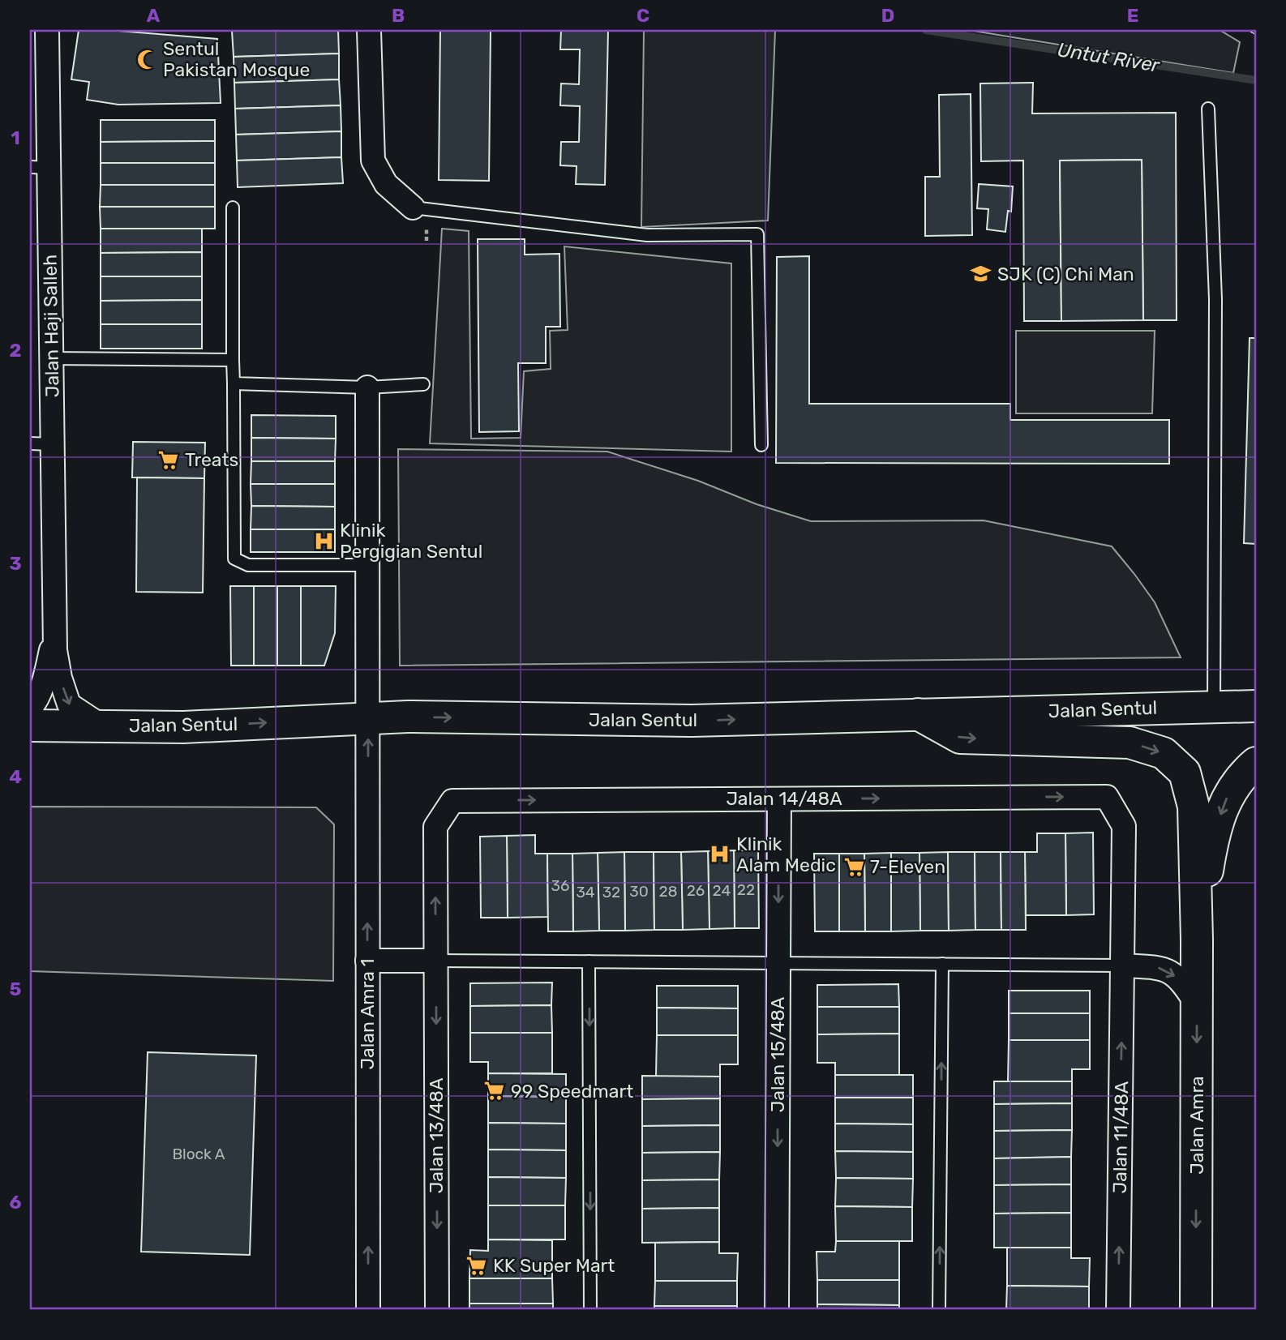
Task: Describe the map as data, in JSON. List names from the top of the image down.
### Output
{
  "streets": {
    "main road": ["Jalan Sentul", "Jalan Amra"],
    "street": [
      "Jalan Haji Salleh",
      "Jalan 14/48A",
      "Jalan Amra 1",
      "Jalan 15/48A",
      "Jalan 13/48A",
      "Jalan 11/48A"
    ]
  },
  "crossings": [
    ["Jalan Haji Salleh", "Jalan Sentul"],
    ["Jalan Sentul", "Jalan Amra 1"],
    ["Jalan 14/48A", "Jalan 15/48A"],
    ["Jalan 14/48A", "Jalan 13/48A"],
    ["Jalan 14/48A", "Jalan 11/48A"]
  ],
  "one_way": [
    "Jalan Sentul",
    "Jalan Amra 1",
    "Jalan 15/48A",
    "Jalan Amra",
    "Jalan 13/48A",
    "Jalan 11/48A"
  ],
  "water": ["Untut River"],
  "places": {
    "mosque": ["Sentul Pakistan Mosque"],
    "school or university": ["SJK (C) Chi Man"],
    "supermarket": [
      "Treats",
      "7-Eleven",
      "99 Speedmart",
      "KK Super Mart"
    ],
    "hospital": ["Klinik Pergigian Sentul", "Klinik Alam Medic"]
  },
  "house_numbers": [
    "36",
    "22",
    "26",
    "24",
    "30",
    "28",
    "34",
    "32",
    "Block A"
  ],
  "grid": {
    "columns": [
      "A",
      "B",
      "C",
      "D",
      "E"
    ],
    "rows": [
      "1",
      "2",
      "3",
      "4",
      "5",
      "6"
    ]
  }
}
